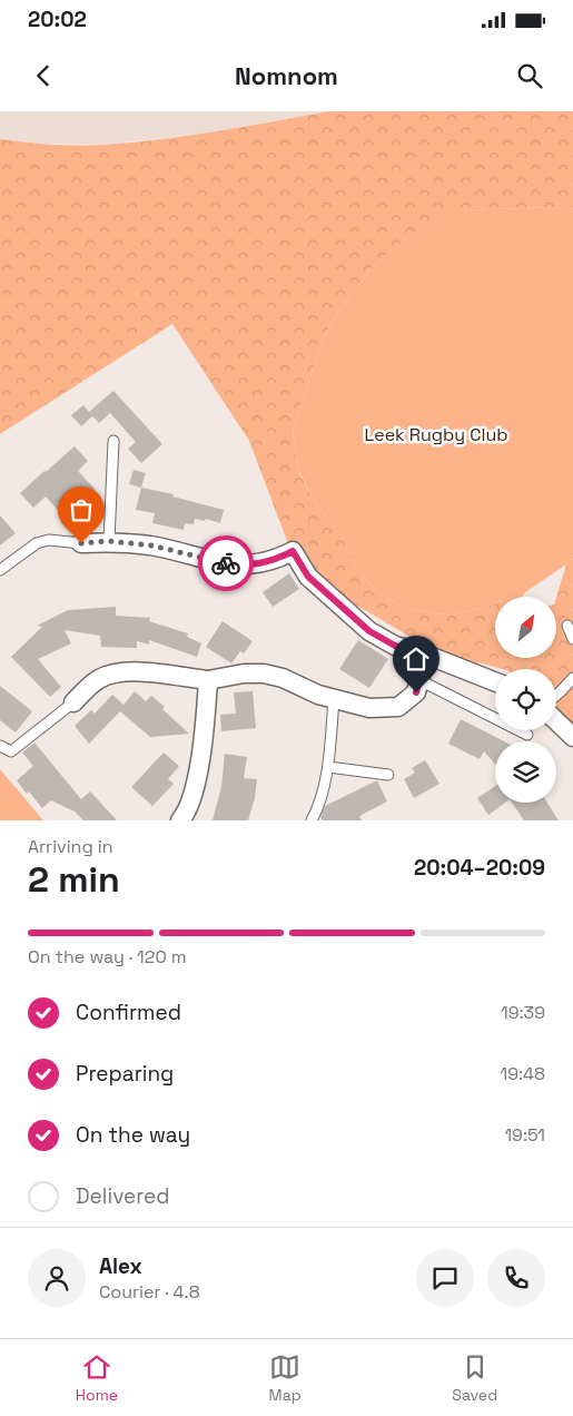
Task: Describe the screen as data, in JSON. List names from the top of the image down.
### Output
{
  "parks": ["Leek Rugby Club"],
  "north": "top right",
  "page": {
    "status": "20:02",
    "header": "Nomnom",
    "heading": ["2 min", "Arriving in", "20:04–20:09"],
    "panel": ["Alex", "Courier · 4.8"],
    "bar": "On the way · 120 m",
    "list": [
      ["Confirmed", "19:39"],
      ["Preparing", "19:48"],
      ["On the way", "19:51"],
      "Delivered"
    ],
    "tabs": ["Home", "Map", "Saved"]
  }
}
